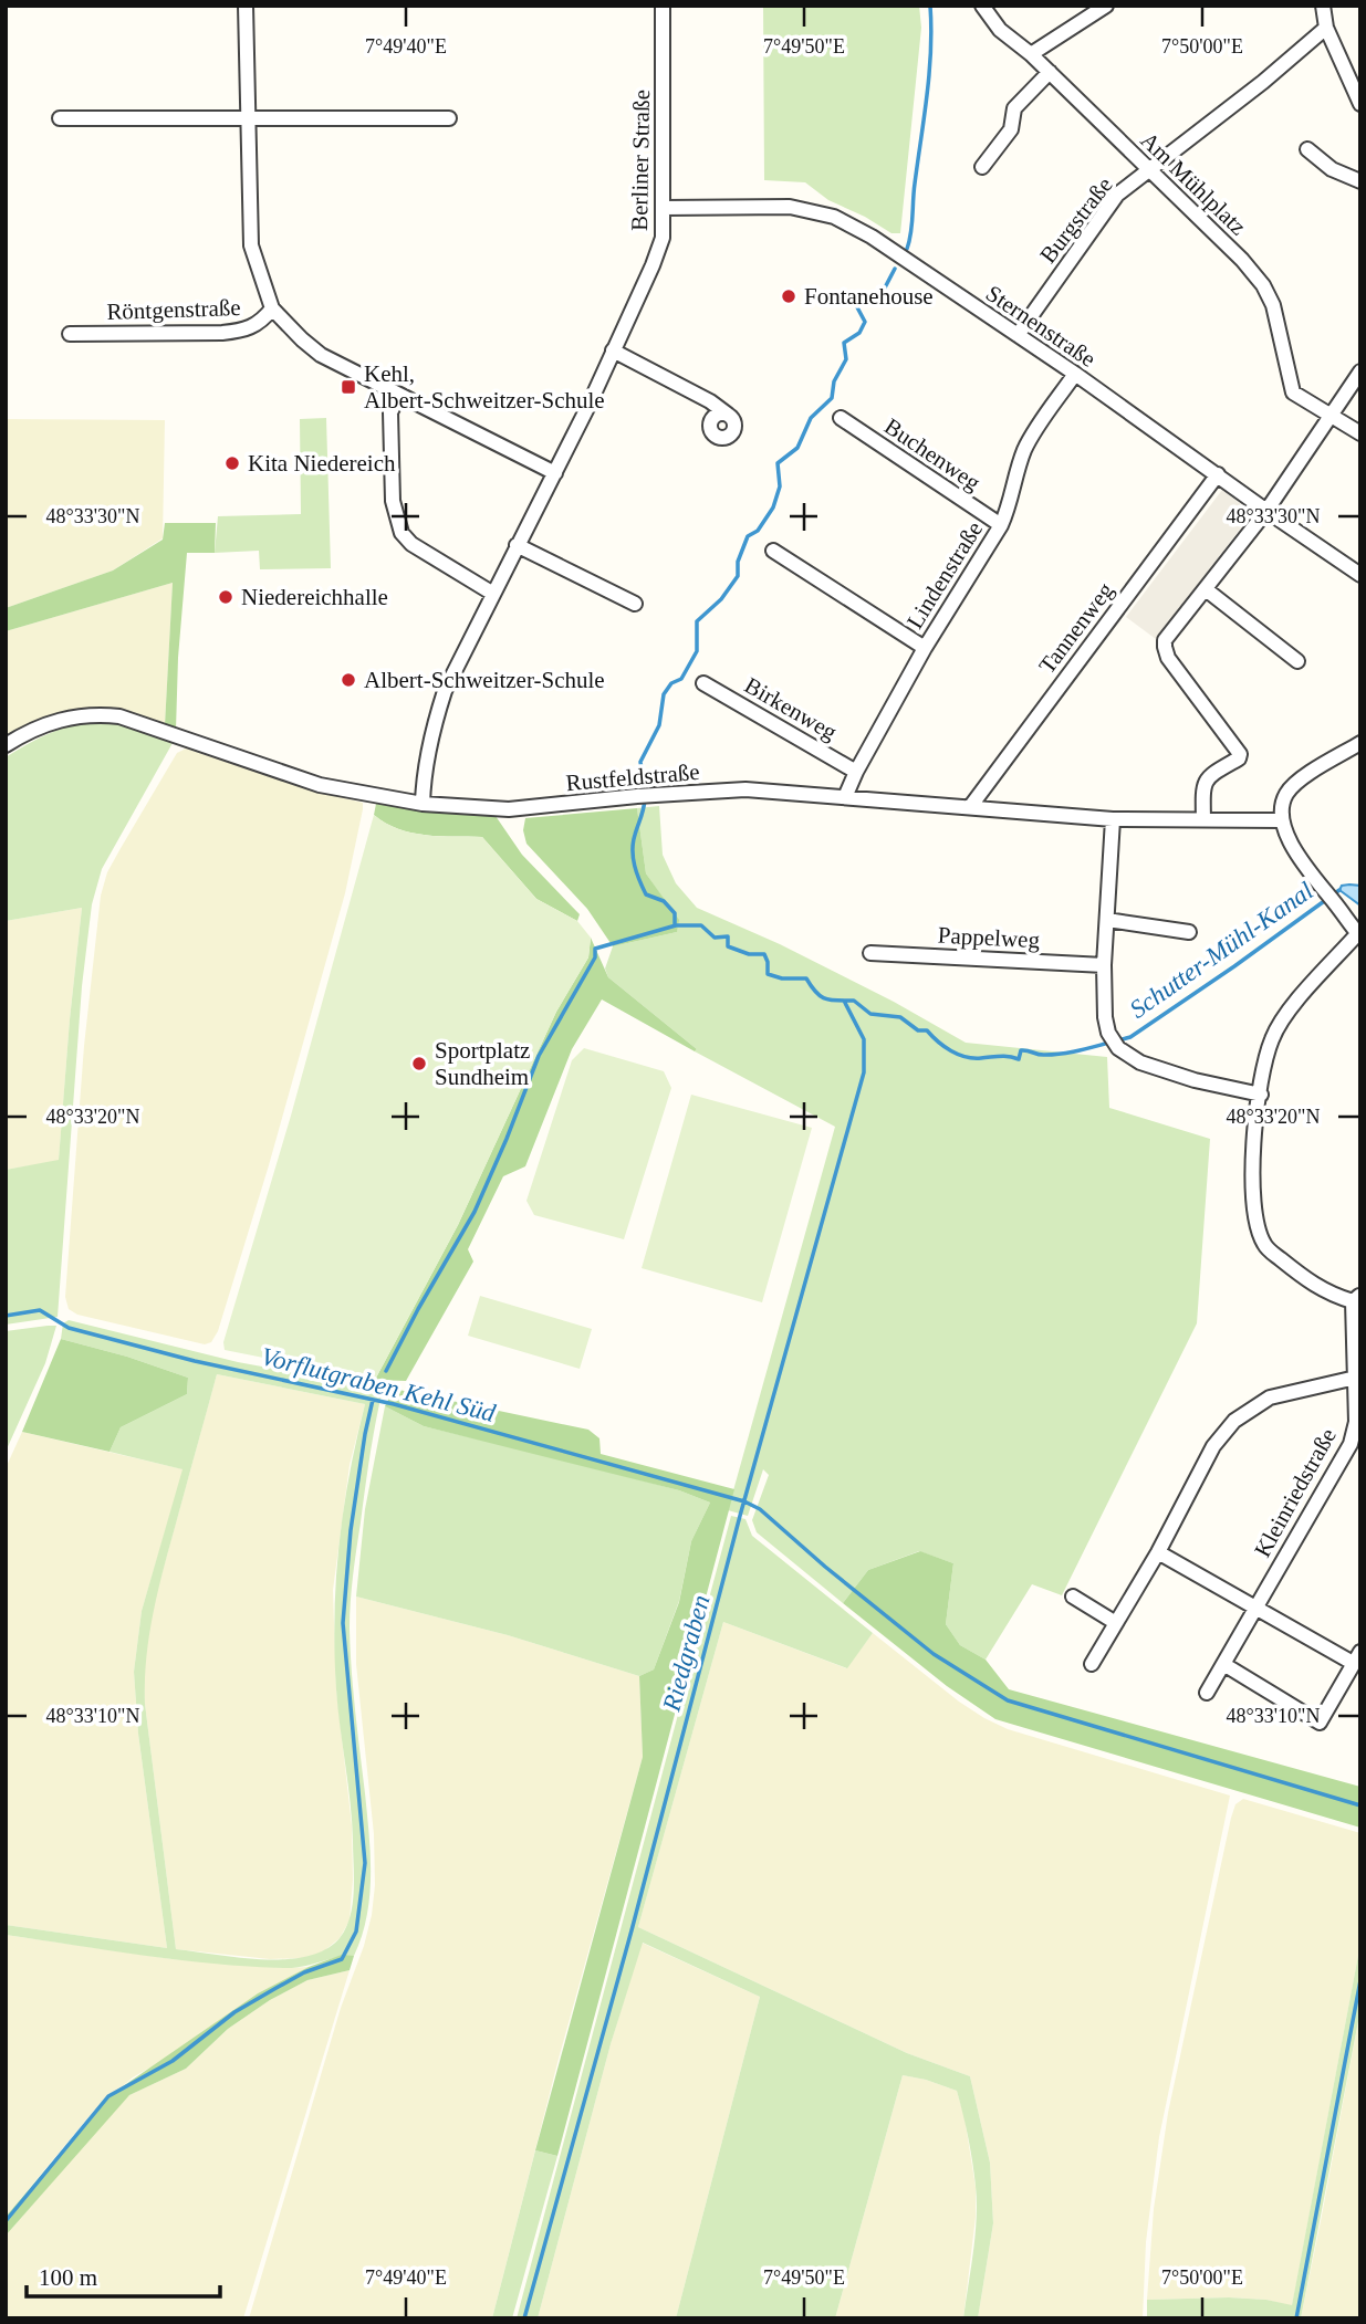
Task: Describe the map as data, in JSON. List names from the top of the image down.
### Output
{
  "streets": {
    "street": [
      "Berliner Straße",
      "Am Mühlplatz",
      "Burgstraße",
      "Röntgenstraße",
      "Sternenstraße",
      "Buchenweg",
      "Lindenstraße",
      "Tannenweg",
      "Birkenweg",
      "Rustfeldstraße",
      "Pappelweg",
      "Kleinriedstraße"
    ]
  },
  "crossings": [
    ["Berliner Straße", "Röntgenstraße"],
    ["Berliner Straße", "Sternenstraße"],
    ["Berliner Straße", "Rustfeldstraße"],
    ["Am Mühlplatz", "Burgstraße"],
    ["Burgstraße", "Sternenstraße"],
    ["Sternenstraße", "Lindenstraße"],
    ["Sternenstraße", "Tannenweg"],
    ["Buchenweg", "Lindenstraße"],
    ["Lindenstraße", "Birkenweg"],
    ["Lindenstraße", "Rustfeldstraße"],
    ["Tannenweg", "Rustfeldstraße"]
  ],
  "water": ["Schutter-Mühl-Kanal", "Vorflutgraben Kehl Süd", "Riedgraben"],
  "places": {
    "other": [
      "Fontanehouse",
      "Kita Niedereich",
      "Niedereichhalle",
      "Albert-Schweitzer-Schule",
      "Sportplatz Sundheim"
    ],
    "transit": ["Kehl, Albert-Schweitzer-Schule"]
  },
  "scale_bar": "100 m",
  "coordinates": [
    "7°49'40\"E",
    "7°49'50\"E",
    "7°50'00\"E",
    "48°33'30\"N",
    "48°33'20\"N",
    "48°33'10\"N"
  ]
}
